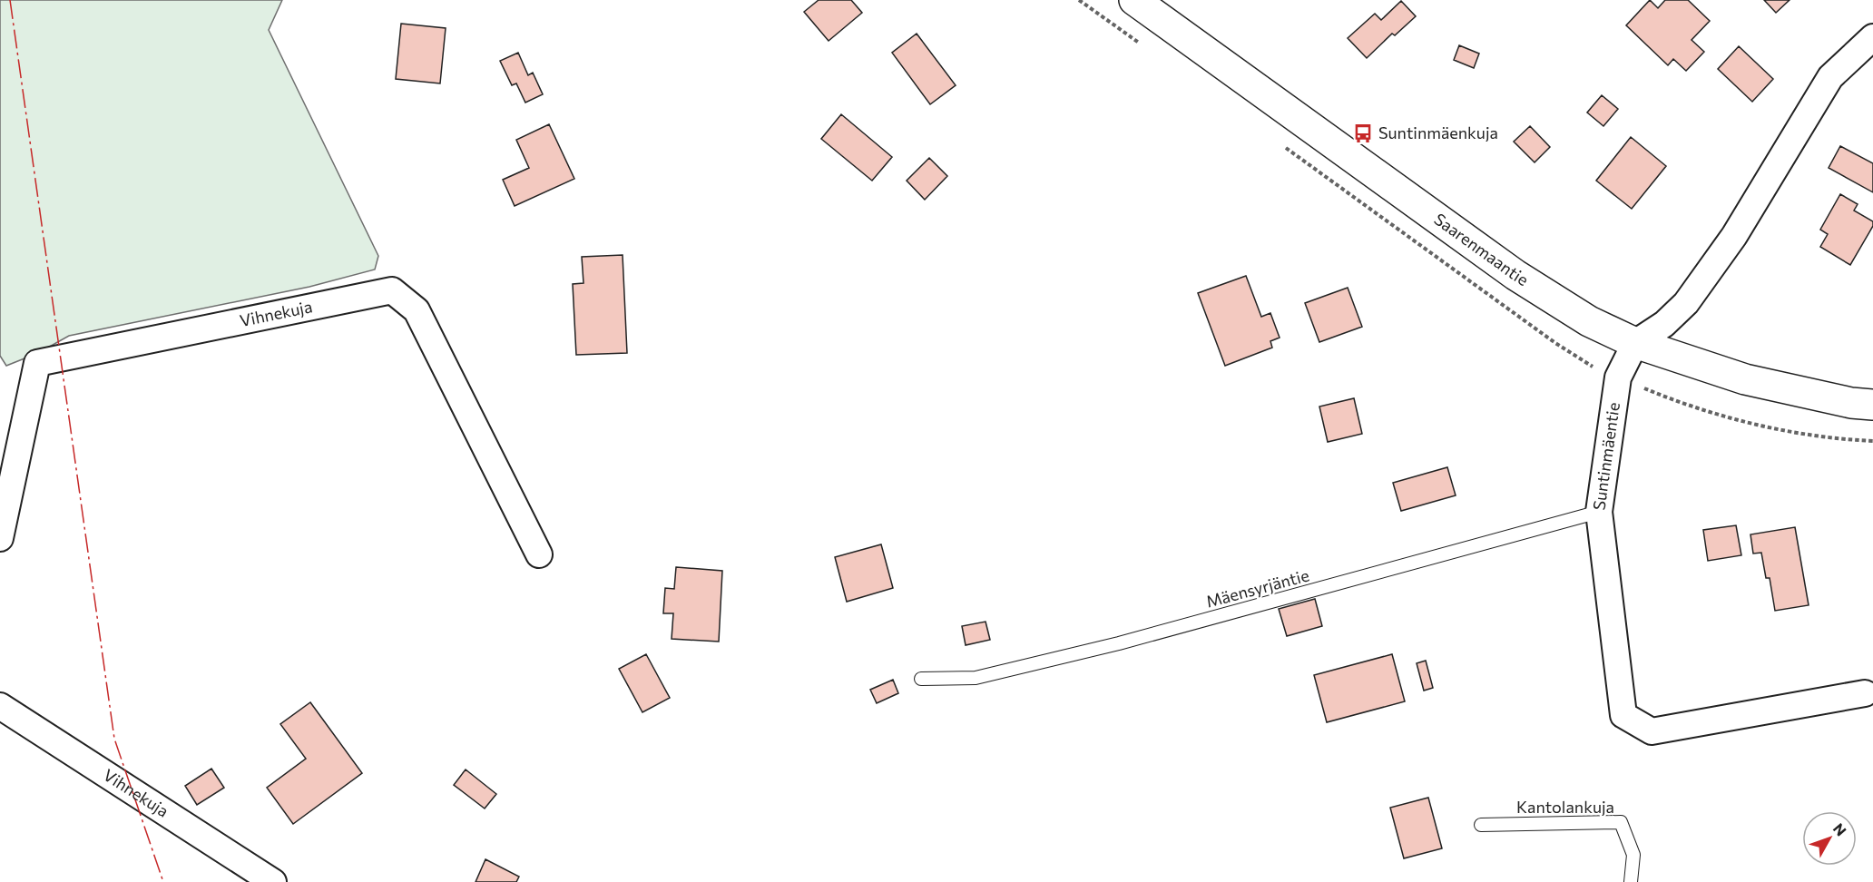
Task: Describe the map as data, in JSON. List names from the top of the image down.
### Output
{
  "streets": {
    "street": ["Saarenmaantie", "Vihnekuja", "Suntinmäentie"],
    "lane": ["Mäensyrjäntie", "Kantolankuja"]
  },
  "crossings": [
    ["Saarenmaantie", "Suntinmäentie"],
    ["Suntinmäentie", "Mäensyrjäntie"]
  ],
  "places": {
    "bus stop": ["Suntinmäenkuja"]
  },
  "north": "top right"
}
